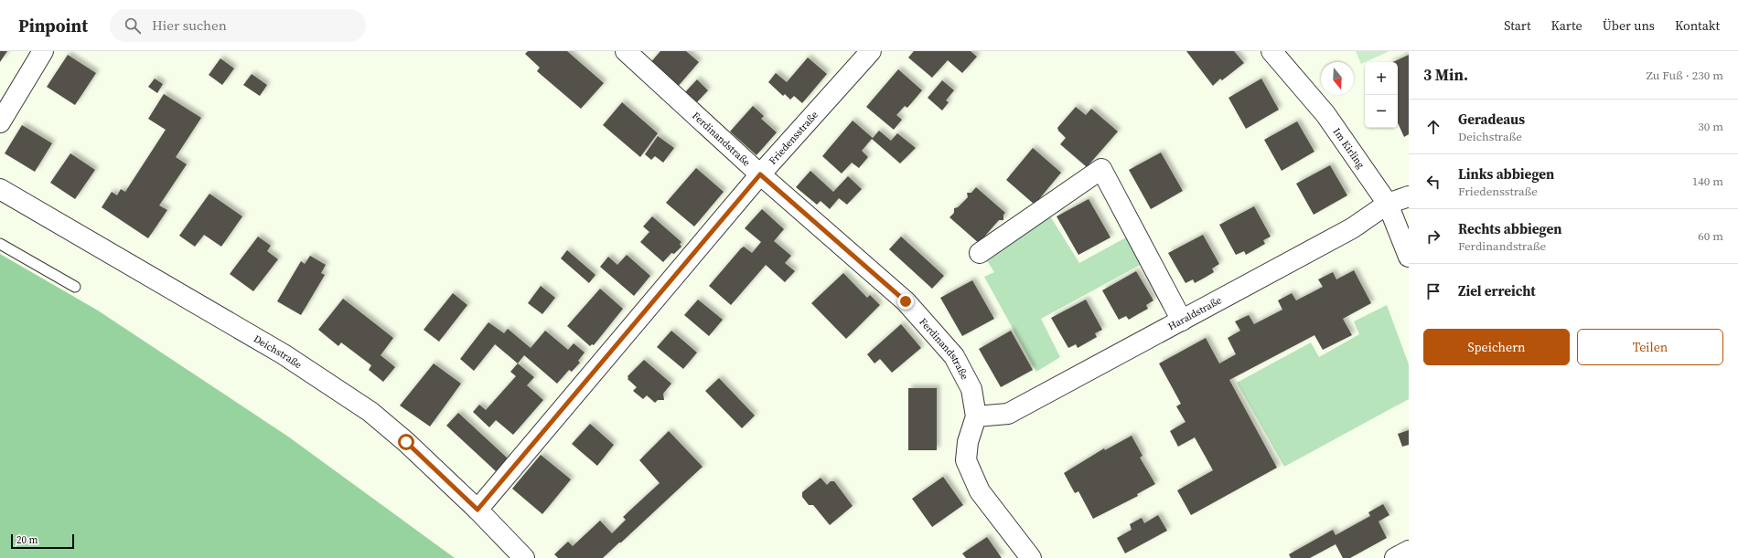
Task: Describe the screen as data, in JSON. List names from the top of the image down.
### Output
{
  "streets": {
    "street": [
      "Friedensstraße",
      "Ferdinandstraße",
      "Im Kirling",
      "Haraldstraße",
      "Deichstraße"
    ]
  },
  "crossings": [
    ["Friedensstraße", "Ferdinandstraße"],
    ["Friedensstraße", "Deichstraße"],
    ["Ferdinandstraße", "Haraldstraße"],
    ["Im Kirling", "Haraldstraße"]
  ],
  "scale_bar": "20 m",
  "north": "bottom",
  "page": {
    "header": "Pinpoint",
    "search": "Hier suchen",
    "nav": [
      "Start",
      "Karte",
      "Über uns",
      "Kontakt"
    ],
    "heading": ["3 Min.", "Zu Fuß · 230 m"],
    "map_buttons": ["+", "−"],
    "list": [
      ["Geradeaus", "Deichstraße", "30 m"],
      ["Links abbiegen", "Friedensstraße", "140 m"],
      ["Rechts abbiegen", "Ferdinandstraße", "60 m"],
      "Ziel erreicht"
    ],
    "buttons": ["Speichern", "Teilen"],
    "scale": "20 m"
  }
}
